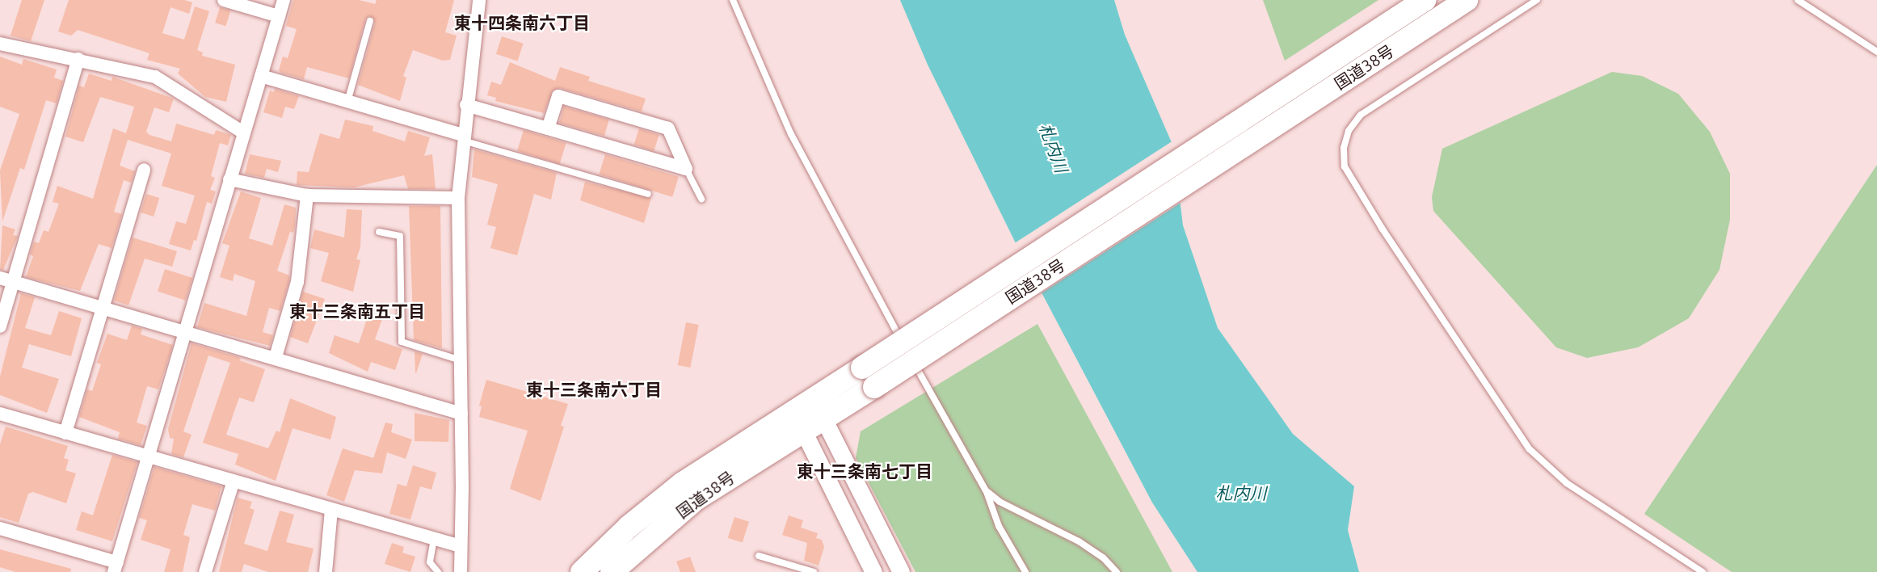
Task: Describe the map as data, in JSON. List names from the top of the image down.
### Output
{
  "streets": {
    "highway": ["国道38号"]
  },
  "districts": [
    "東十四条南六丁目",
    "東十三条南五丁目",
    "東十三条南六丁目",
    "東十三条南七丁目"
  ],
  "water": ["札内川"]
}
